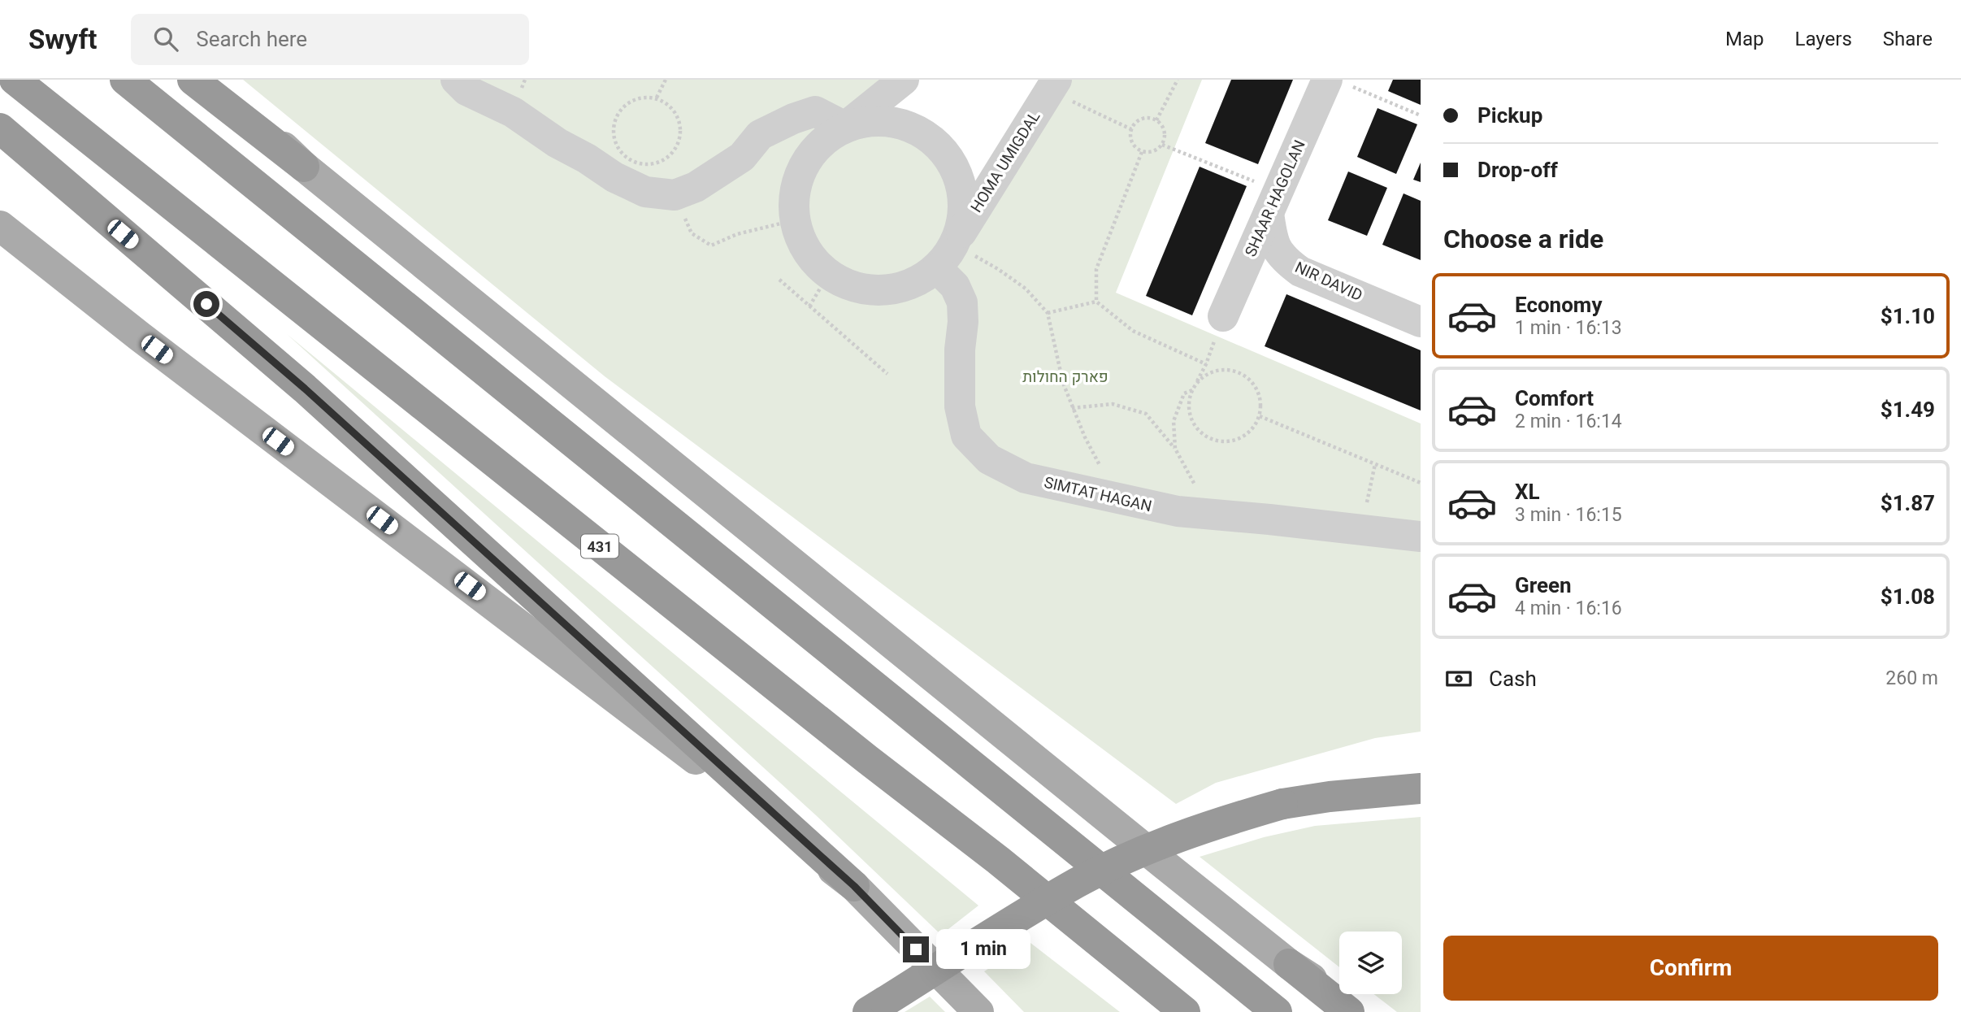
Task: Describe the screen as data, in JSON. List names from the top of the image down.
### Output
{
  "streets": {
    "highway": ["431"],
    "street": [
      "HOMA UMIGDAL",
      "SHAAR HAGOLAN",
      "NIR DAVID",
      "SIMTAT HAGAN"
    ]
  },
  "crossings": [
    ["HOMA UMIGDAL", "SIMTAT HAGAN"],
    ["SHAAR HAGOLAN", "NIR DAVID"]
  ],
  "parks": ["פארק החולות"],
  "page": {
    "header": "Swyft",
    "search": "Search here",
    "nav": ["Map", "Layers", "Share"],
    "banner": ["Pickup", "Drop-off"],
    "heading": "Choose a ride",
    "list": [
      {
        "name": "Economy",
        "note": "1 min · 16:13",
        "value": "$1.10"
      },
      {
        "name": "Comfort",
        "note": "2 min · 16:14",
        "value": "$1.49"
      },
      {
        "name": "XL",
        "note": "3 min · 16:15",
        "value": "$1.87"
      },
      {
        "name": "Green",
        "note": "4 min · 16:16",
        "value": "$1.08"
      }
    ],
    "pay": ["Cash", "260 m"],
    "buttons": "Confirm",
    "bubble": "1 min"
  }
}
